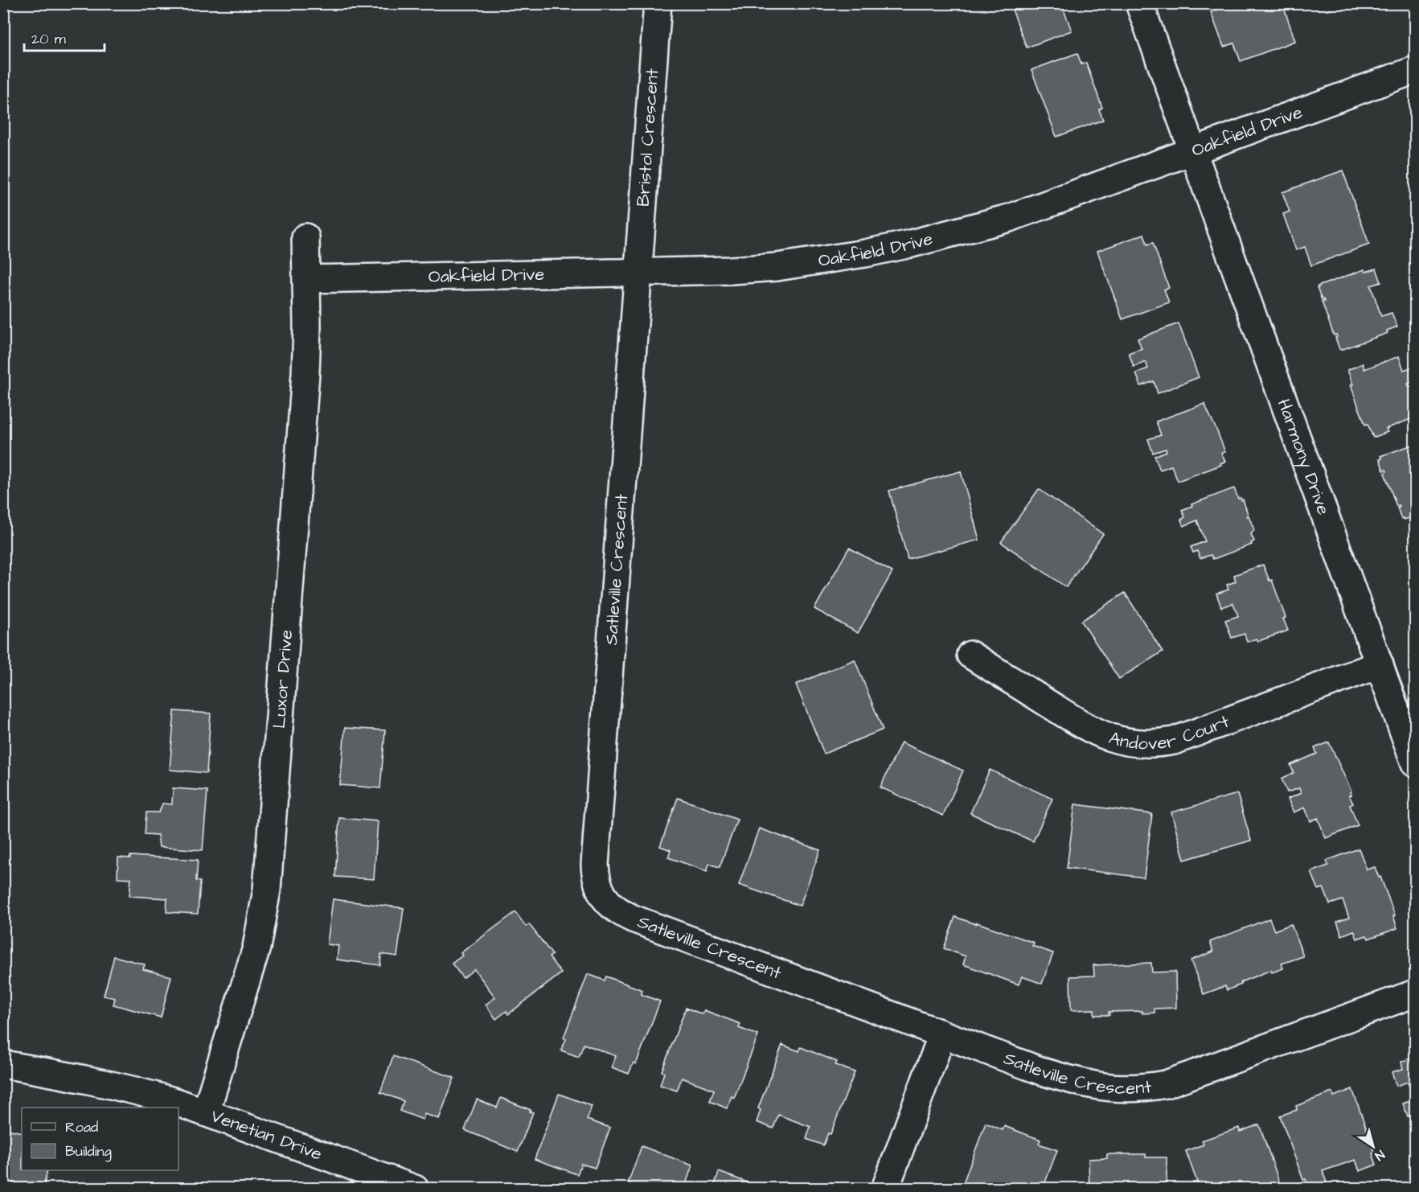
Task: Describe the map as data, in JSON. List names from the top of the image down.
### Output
{
  "streets": {
    "street": [
      "Oakfield Drive",
      "Bristol Crescent",
      "Harmony Drive",
      "Satleville Crescent",
      "Luxor Drive",
      "Andover Court",
      "Venetian Drive"
    ]
  },
  "crossings": [
    ["Oakfield Drive", "Bristol Crescent"],
    ["Oakfield Drive", "Harmony Drive"],
    ["Oakfield Drive", "Satleville Crescent"],
    ["Oakfield Drive", "Luxor Drive"],
    ["Bristol Crescent", "Satleville Crescent"],
    ["Harmony Drive", "Andover Court"],
    ["Luxor Drive", "Venetian Drive"]
  ],
  "legend": ["Road", "Building"],
  "scale_bar": "20 m",
  "north": "bottom right"
}
